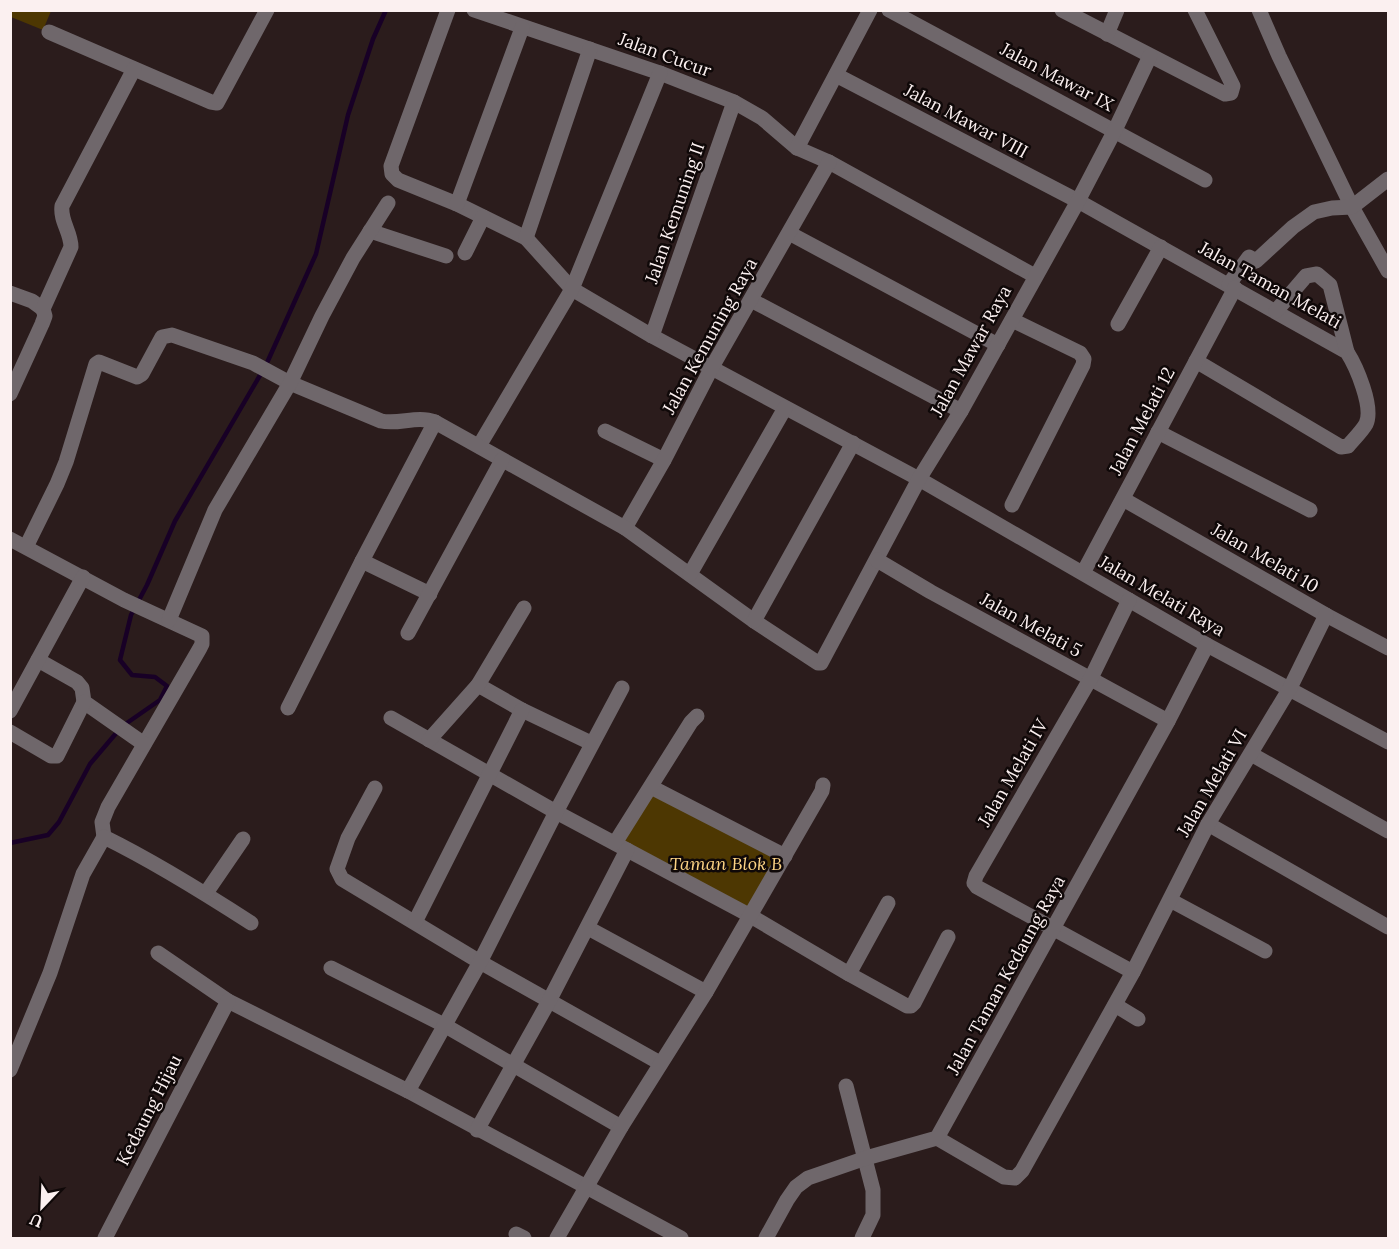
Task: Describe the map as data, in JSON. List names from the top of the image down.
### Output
{
  "streets": {
    "street": [
      "Jalan Cucur",
      "Jalan Mawar IX",
      "Jalan Mawar VIII",
      "Jalan Kemuning II",
      "Jalan Taman Melati",
      "Jalan Kemuning Raya",
      "Jalan Mawar Raya",
      "Jalan Melati 12",
      "Jalan Melati 10",
      "Jalan Melati Raya",
      "Jalan Melati 5",
      "Jalan Melati IV",
      "Jalan Melati VI",
      "Jalan Taman Kedaung Raya",
      "Kedaung Hijau"
    ]
  },
  "crossings": [
    ["Jalan Cucur", "Jalan Kemuning II"],
    ["Jalan Cucur", "Jalan Kemuning Raya"],
    ["Jalan Cucur", "Jalan Mawar Raya"],
    ["Jalan Mawar IX", "Jalan Mawar Raya"],
    ["Jalan Mawar VIII", "Jalan Taman Melati"],
    ["Jalan Mawar VIII", "Jalan Mawar Raya"],
    ["Jalan Kemuning II", "Jalan Melati Raya"],
    ["Jalan Taman Melati", "Jalan Mawar Raya"],
    ["Jalan Taman Melati", "Jalan Melati 12"],
    ["Jalan Kemuning Raya", "Jalan Melati Raya"],
    ["Jalan Mawar Raya", "Jalan Melati Raya"],
    ["Jalan Mawar Raya", "Jalan Melati 5"],
    ["Jalan Melati 12", "Jalan Melati 10"],
    ["Jalan Melati 12", "Jalan Melati Raya"],
    ["Jalan Melati 10", "Jalan Melati VI"],
    ["Jalan Melati Raya", "Jalan Melati IV"],
    ["Jalan Melati Raya", "Jalan Melati VI"],
    ["Jalan Melati Raya", "Jalan Taman Kedaung Raya"],
    ["Jalan Melati 5", "Jalan Melati IV"],
    ["Jalan Melati 5", "Jalan Taman Kedaung Raya"],
    ["Jalan Melati IV", "Jalan Taman Kedaung Raya"],
    ["Jalan Melati VI", "Jalan Taman Kedaung Raya"]
  ],
  "parks": ["Taman Blok B"],
  "north": "bottom left"
}
